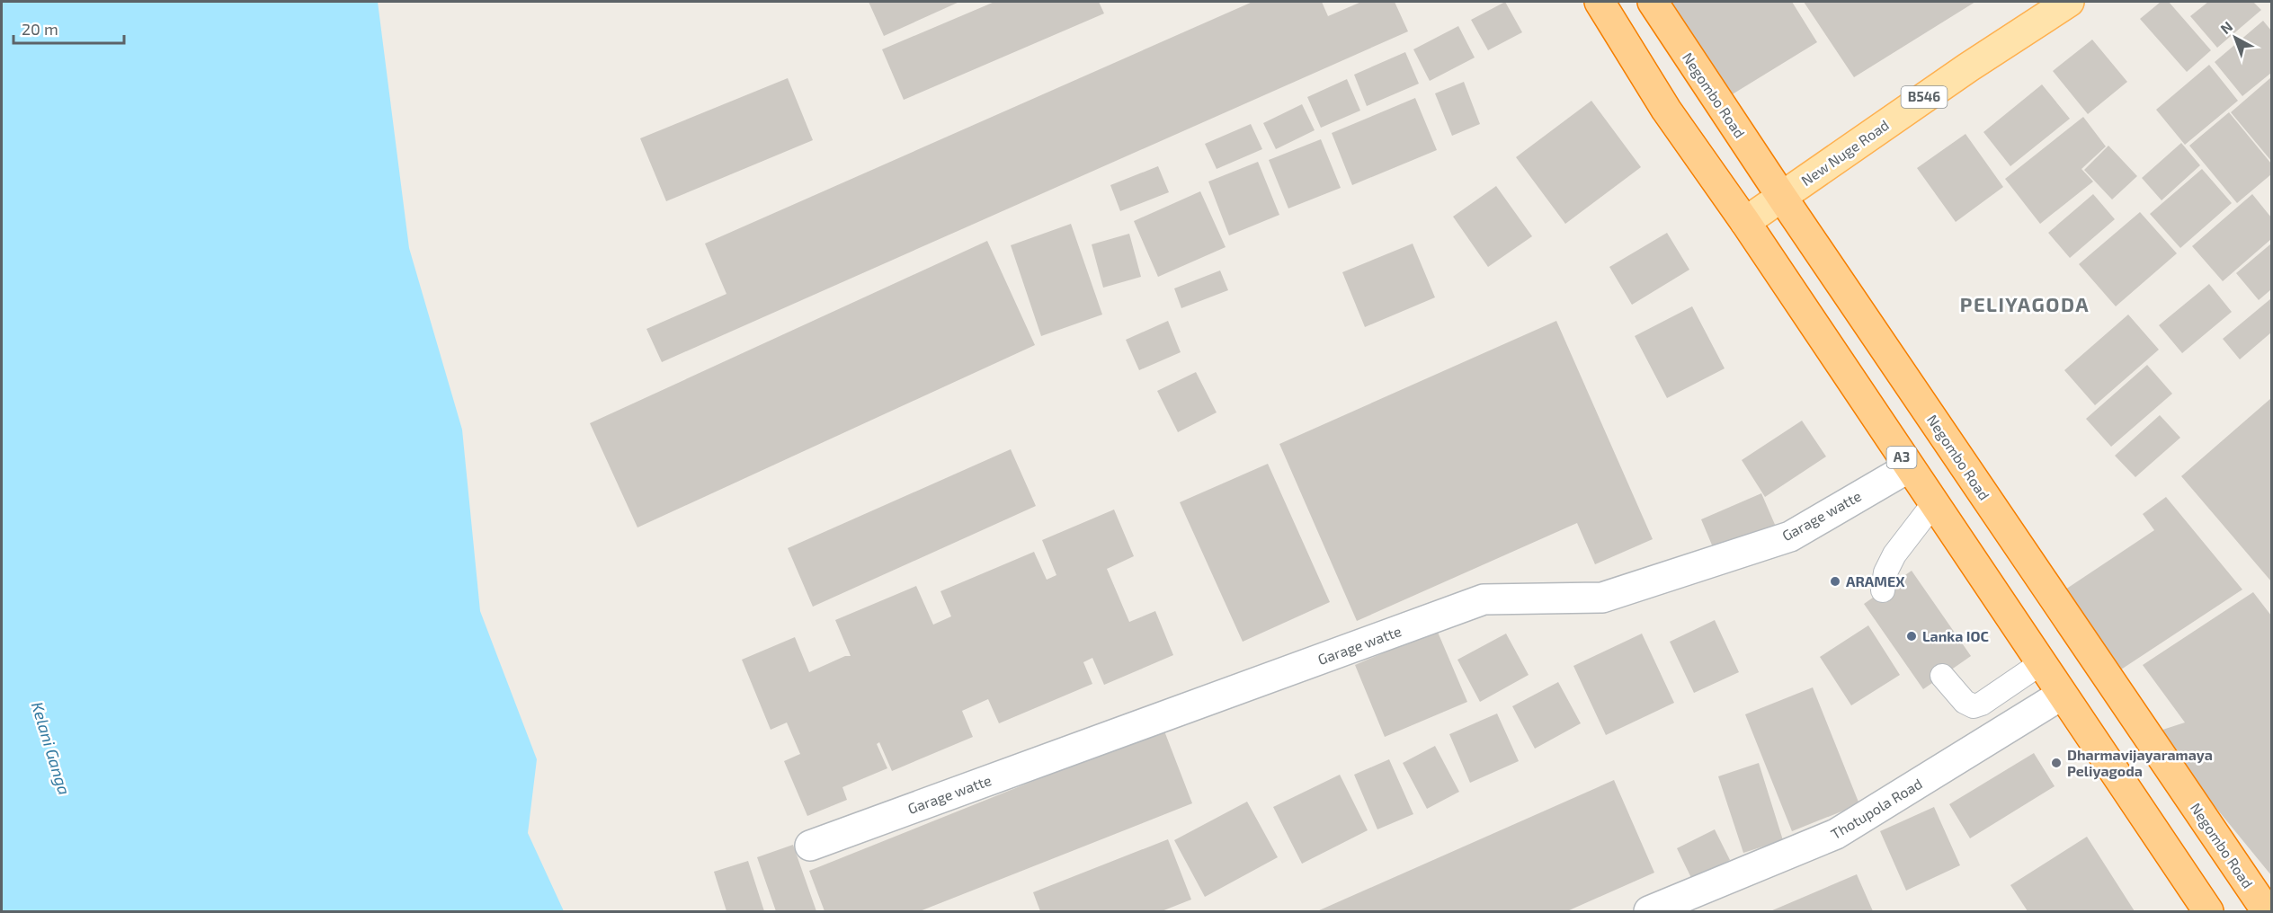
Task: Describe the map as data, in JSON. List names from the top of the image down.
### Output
{
  "streets": {
    "highway": ["Negombo Road", "A3"],
    "main road": ["B546", "New Nuge Road"],
    "street": ["Garage watte", "Thotupola Road"]
  },
  "crossings": [
    ["Negombo Road", "New Nuge Road"],
    ["New Nuge Road", "A3"],
    ["A3", "Garage watte"],
    ["A3", "Thotupola Road"]
  ],
  "districts": ["PELIYAGODA"],
  "water": ["Kelani Ganga"],
  "places": ["ARAMEX", "Lanka IOC", "Dharmavijayaramaya Peliyagoda"],
  "scale_bar": "20 m",
  "north": "top left"
}
